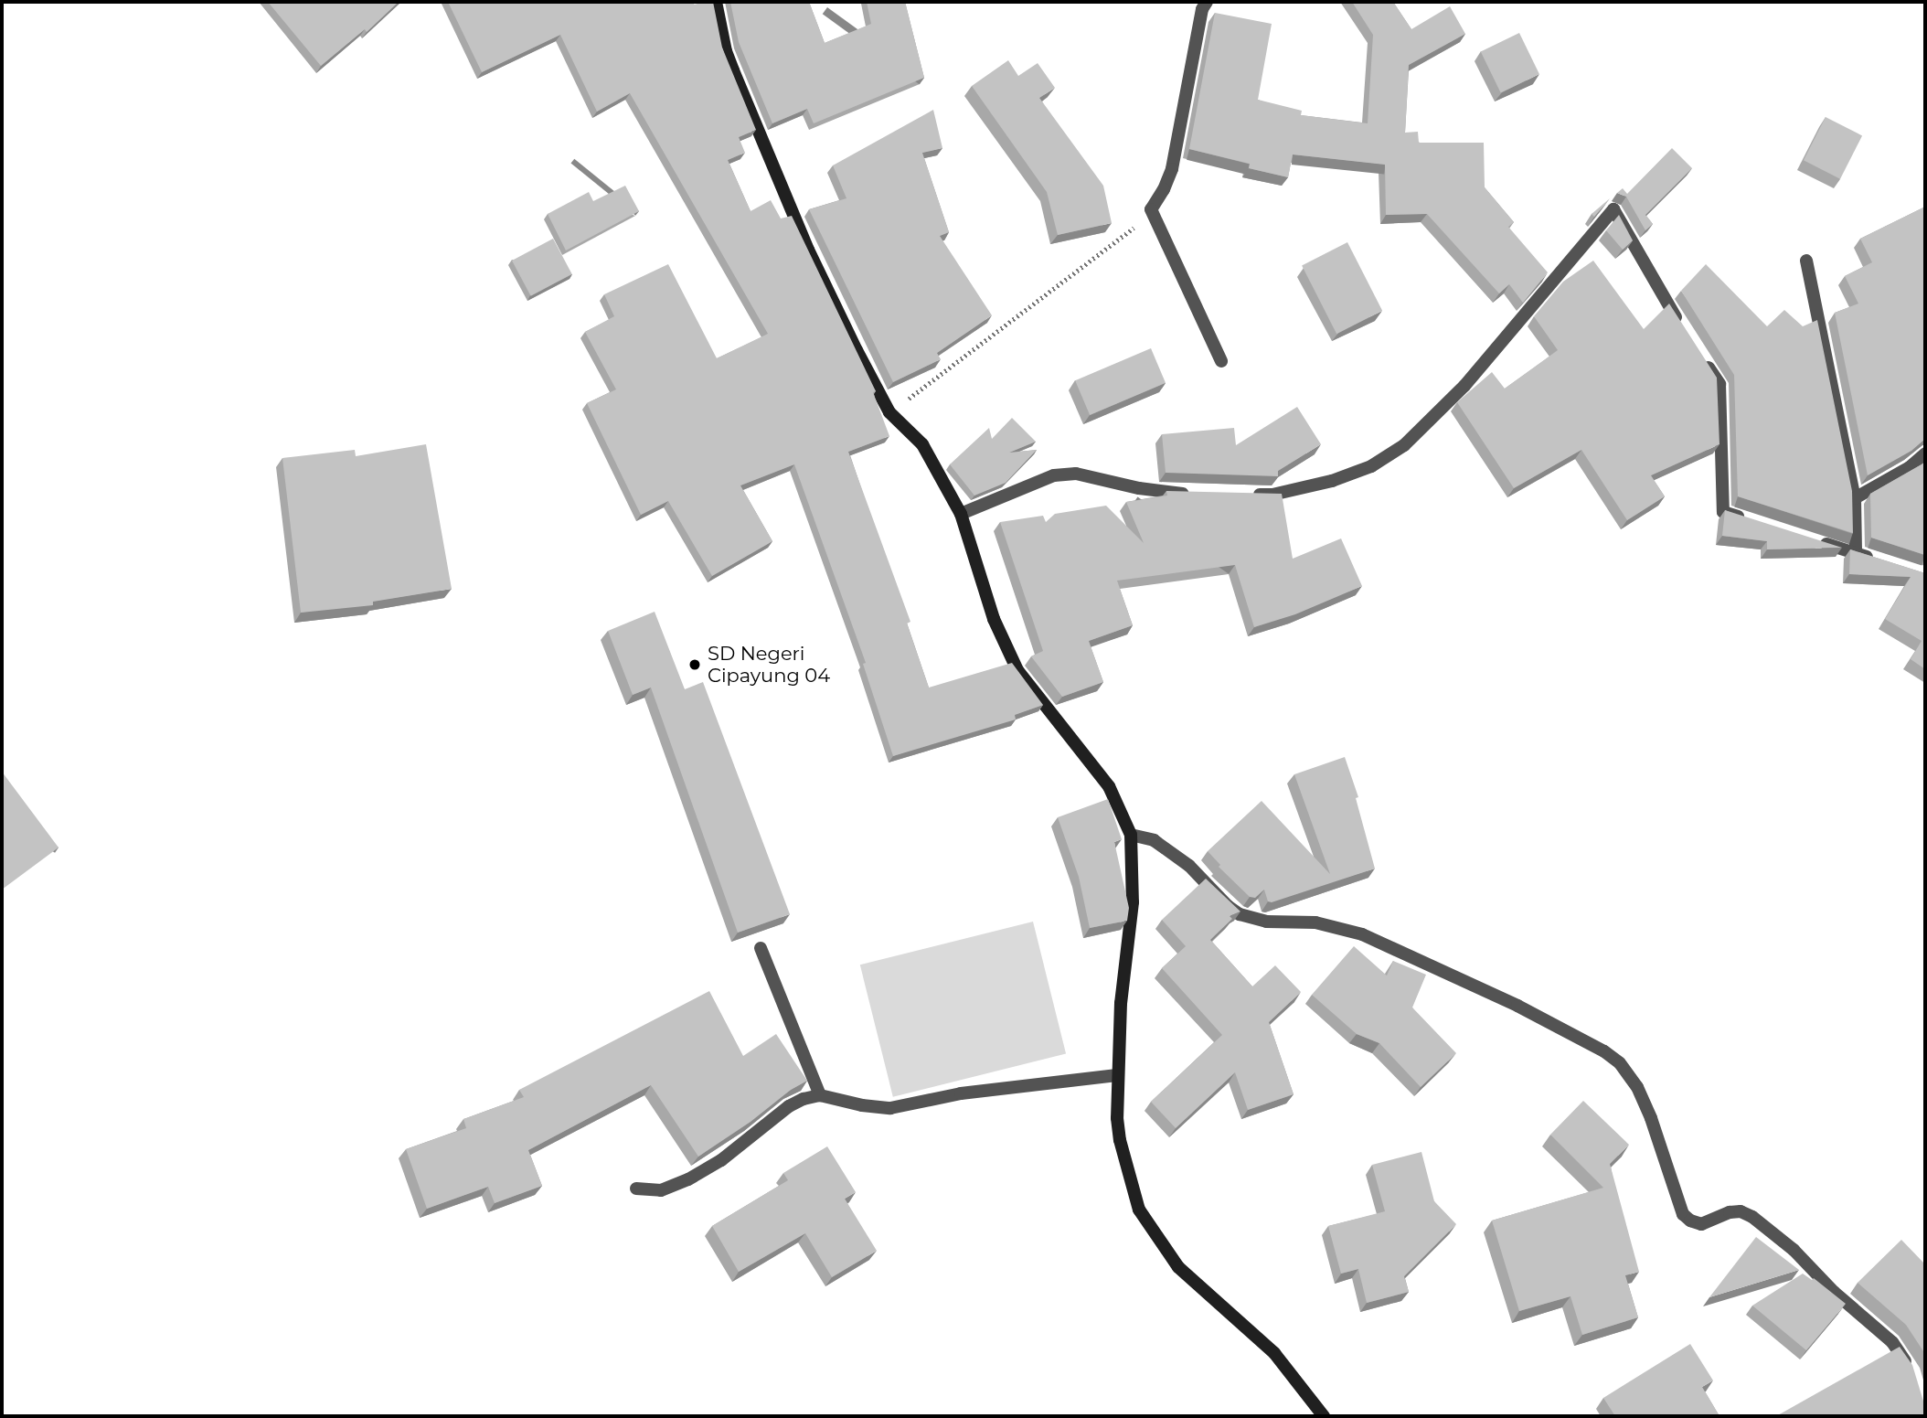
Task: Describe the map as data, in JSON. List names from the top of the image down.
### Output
{
  "places": ["SD Negeri Cipayung 04"]
}
